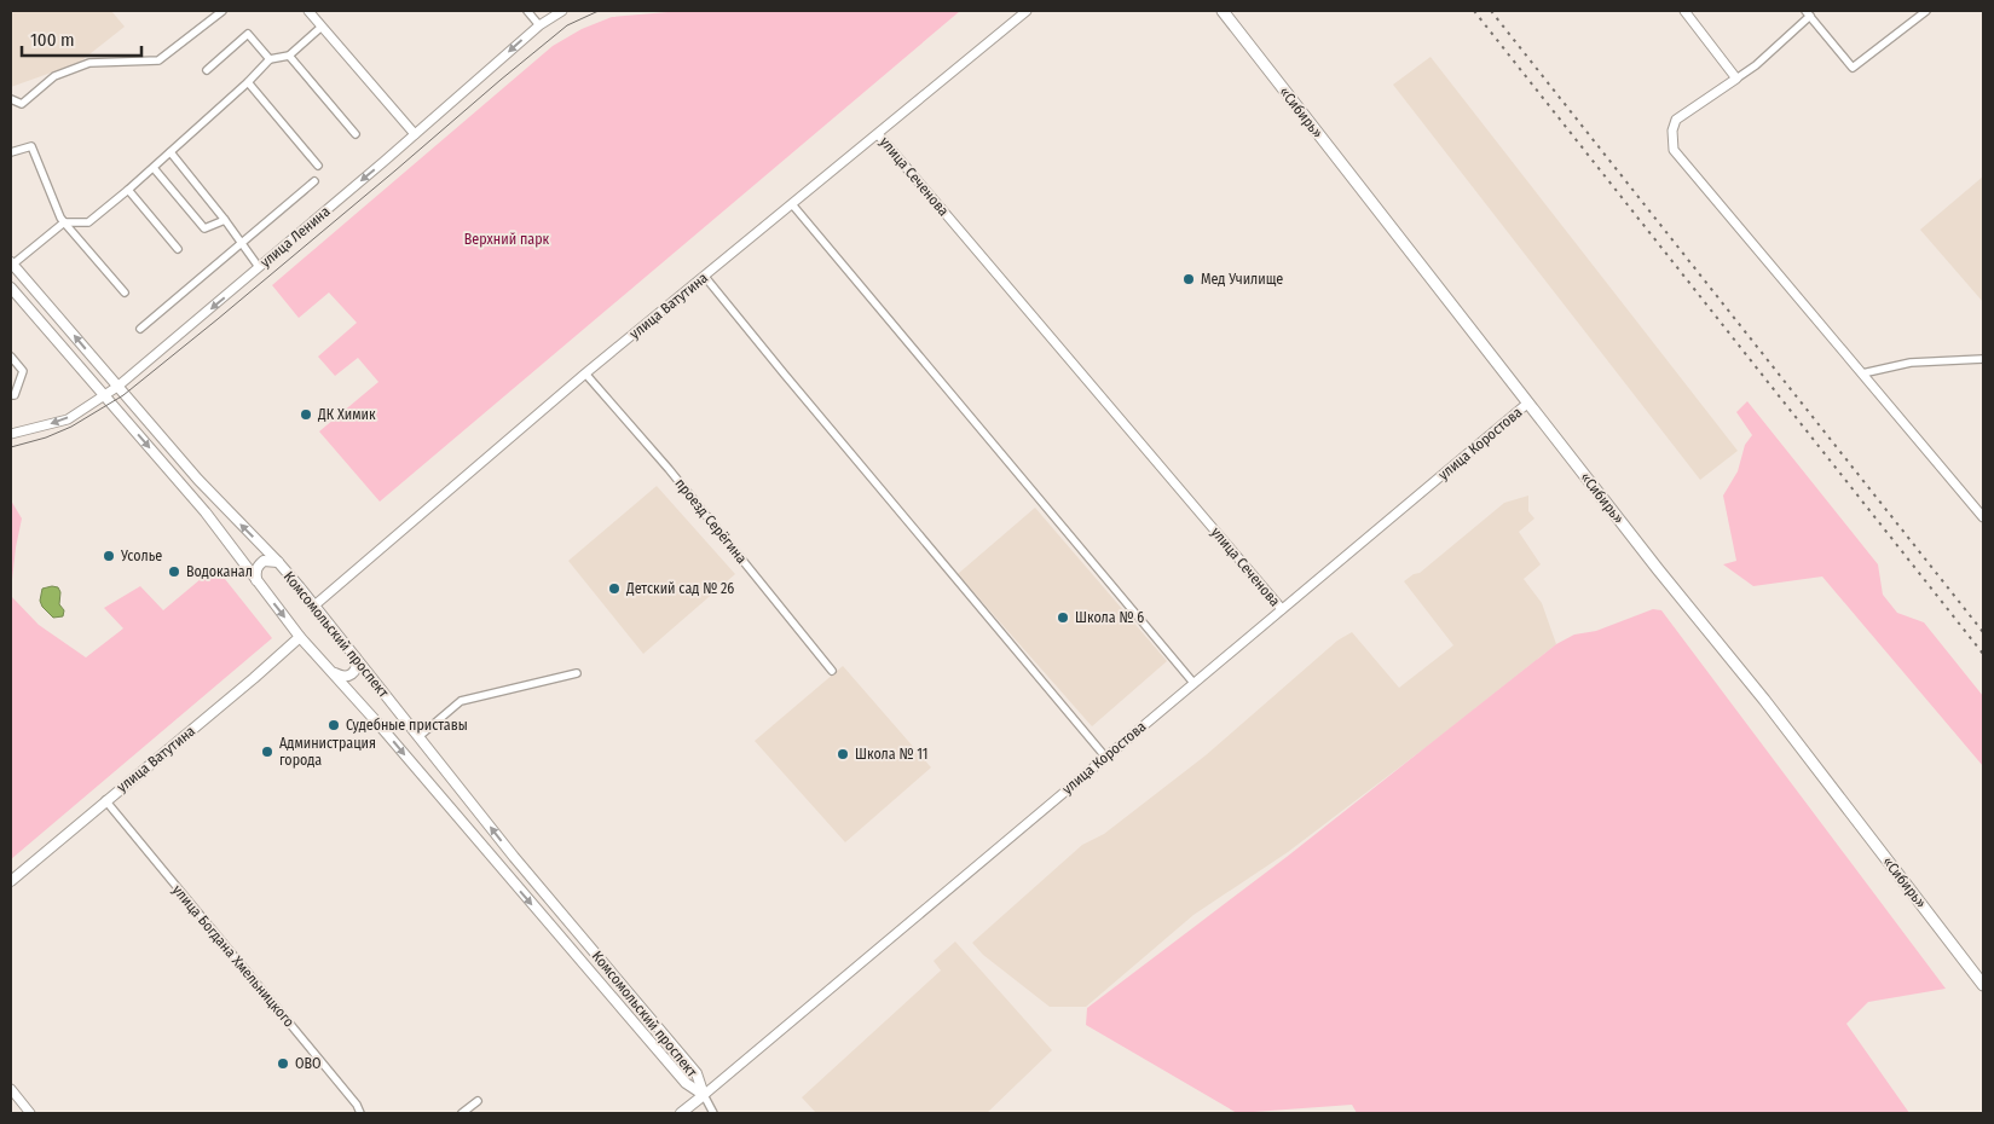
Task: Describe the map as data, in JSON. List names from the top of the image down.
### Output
{
  "streets": {
    "main road": [
      "«Сибирь»",
      "улица Ватутина",
      "улица Коростова",
      "Комсомольский проспект"
    ],
    "street": [
      "улица Сеченова",
      "улица Ленина",
      "проезд Серёгина",
      "улица Богдана Хмельницкого"
    ]
  },
  "crossings": [
    ["«Сибирь»", "улица Коростова"],
    ["улица Сеченова", "улица Ватутина"],
    ["улица Сеченова", "улица Коростова"],
    ["улица Ленина", "Комсомольский проспект"],
    ["улица Ватутина", "проезд Серёгина"],
    ["улица Ватутина", "Комсомольский проспект"],
    ["улица Ватутина", "улица Богдана Хмельницкого"],
    ["улица Коростова", "Комсомольский проспект"]
  ],
  "parks": ["Верхний парк"],
  "places": [
    "Мед Училище",
    "ДК Химик",
    "Усолье",
    "Водоканал",
    "Детский сад № 26",
    "Школа № 6",
    "Судебные приставы",
    "Администрация города",
    "Школа № 11",
    "ОВО"
  ],
  "scale_bar": "100 m"
}
